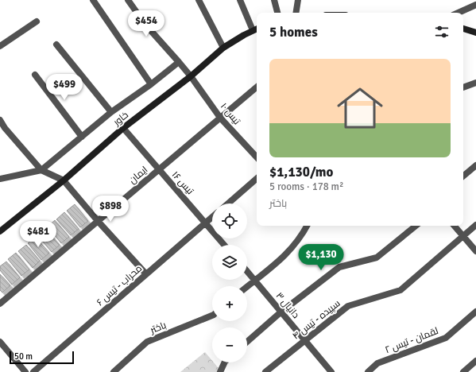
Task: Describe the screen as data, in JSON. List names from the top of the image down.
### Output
{
  "streets": {
    "street": [
      "تیس ۱۰",
      "خاور",
      "ایمان",
      "تیس ۱۶",
      "محراب - تیس ۶",
      "دانیال ۳",
      "سپیده - تیس ۴",
      "باختر",
      "لقمان - تیس ۲"
    ]
  },
  "crossings": [
    ["تیس ۱۰", "خاور"],
    ["تیس ۱۰", "ایمان"],
    ["خاور", "تیس ۱۶"],
    ["ایمان", "تیس ۱۶"],
    ["تیس ۱۶", "محراب - تیس ۶"],
    ["دانیال ۳", "سپیده - تیس ۴"]
  ],
  "scale_bar": "50 m",
  "page": {
    "price": [
      "$454",
      "$499",
      "$898",
      "$481",
      "$1,130"
    ],
    "heading": "5 homes",
    "list": [
      {
        "name": "$1,130/mo",
        "note": "5 rooms · 178 m² · باختر"
      }
    ],
    "map_buttons": ["+", "−"],
    "scale": "50 m"
  }
}
